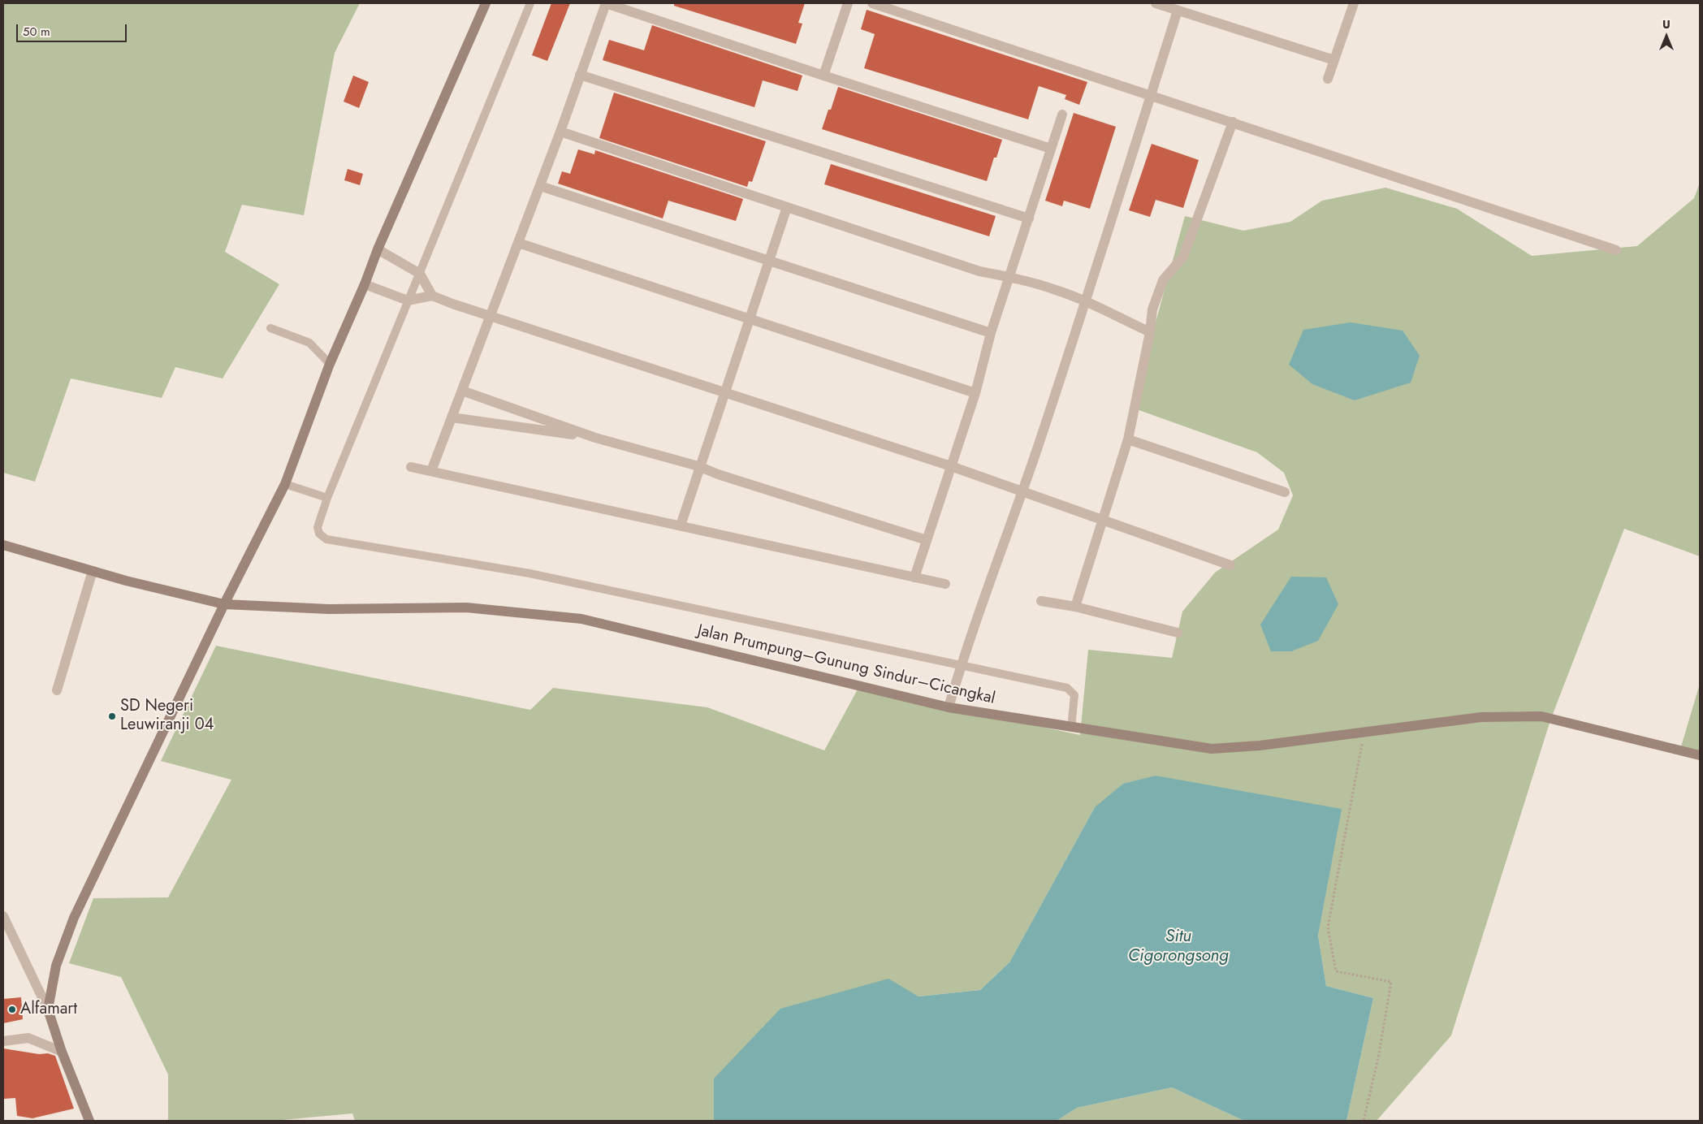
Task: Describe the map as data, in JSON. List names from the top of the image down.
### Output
{
  "streets": {
    "main road": ["Jalan Prumpung–Gunung Sindur–Cicangkal"]
  },
  "water": ["Situ Cigorongsong"],
  "places": ["SD Negeri Leuwiranji 04", "Alfamart"],
  "scale_bar": "50 m",
  "north": "top"
}
